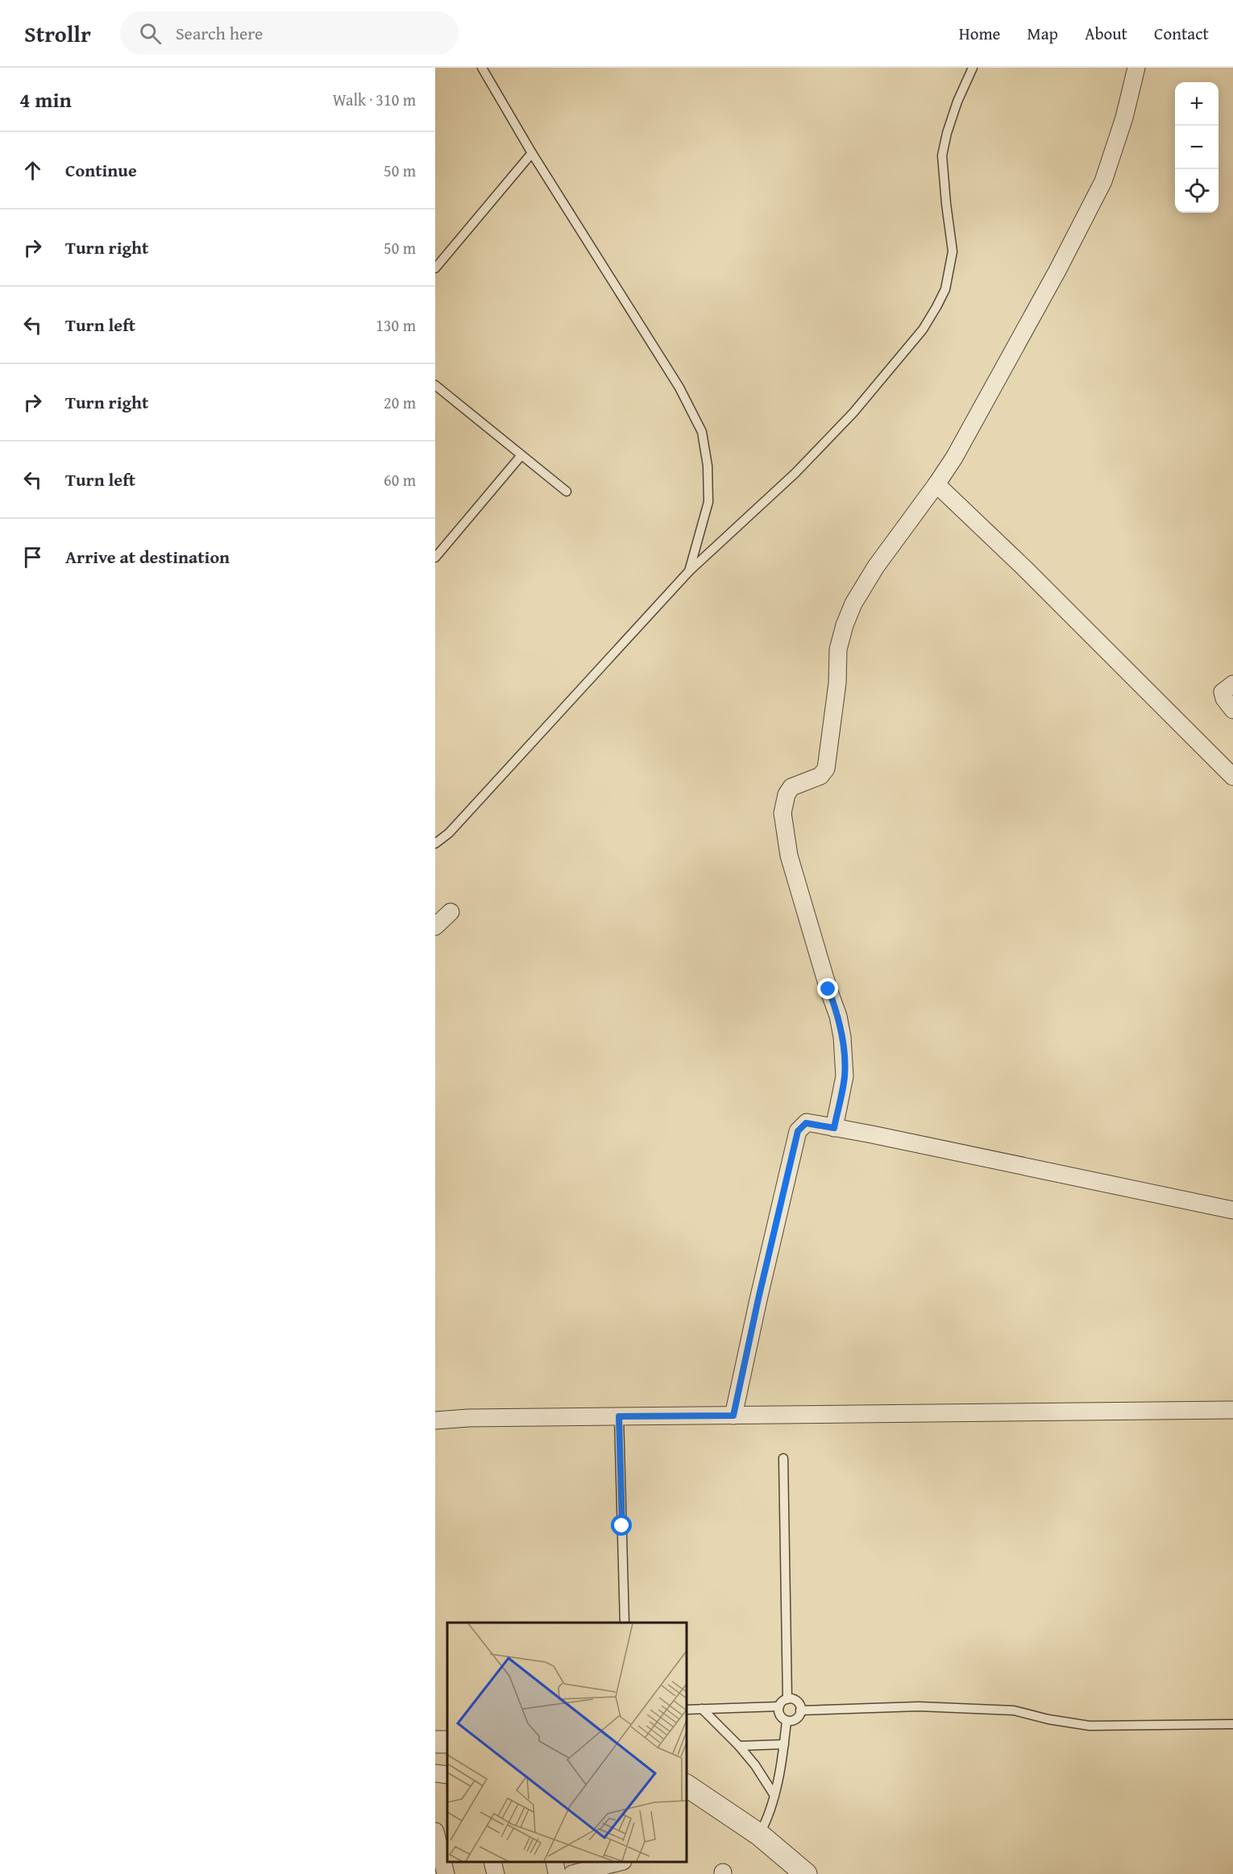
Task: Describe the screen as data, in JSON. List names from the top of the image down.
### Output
{
  "page": {
    "header": "Strollr",
    "search": "Search here",
    "nav": [
      "Home",
      "Map",
      "About",
      "Contact"
    ],
    "heading": ["4 min", "Walk · 310 m"],
    "map_buttons": ["+", "−"],
    "list": [
      ["Continue", "50 m"],
      ["Turn right", "50 m"],
      ["Turn left", "130 m"],
      ["Turn right", "20 m"],
      ["Turn left", "60 m"],
      "Arrive at destination"
    ]
  }
}
